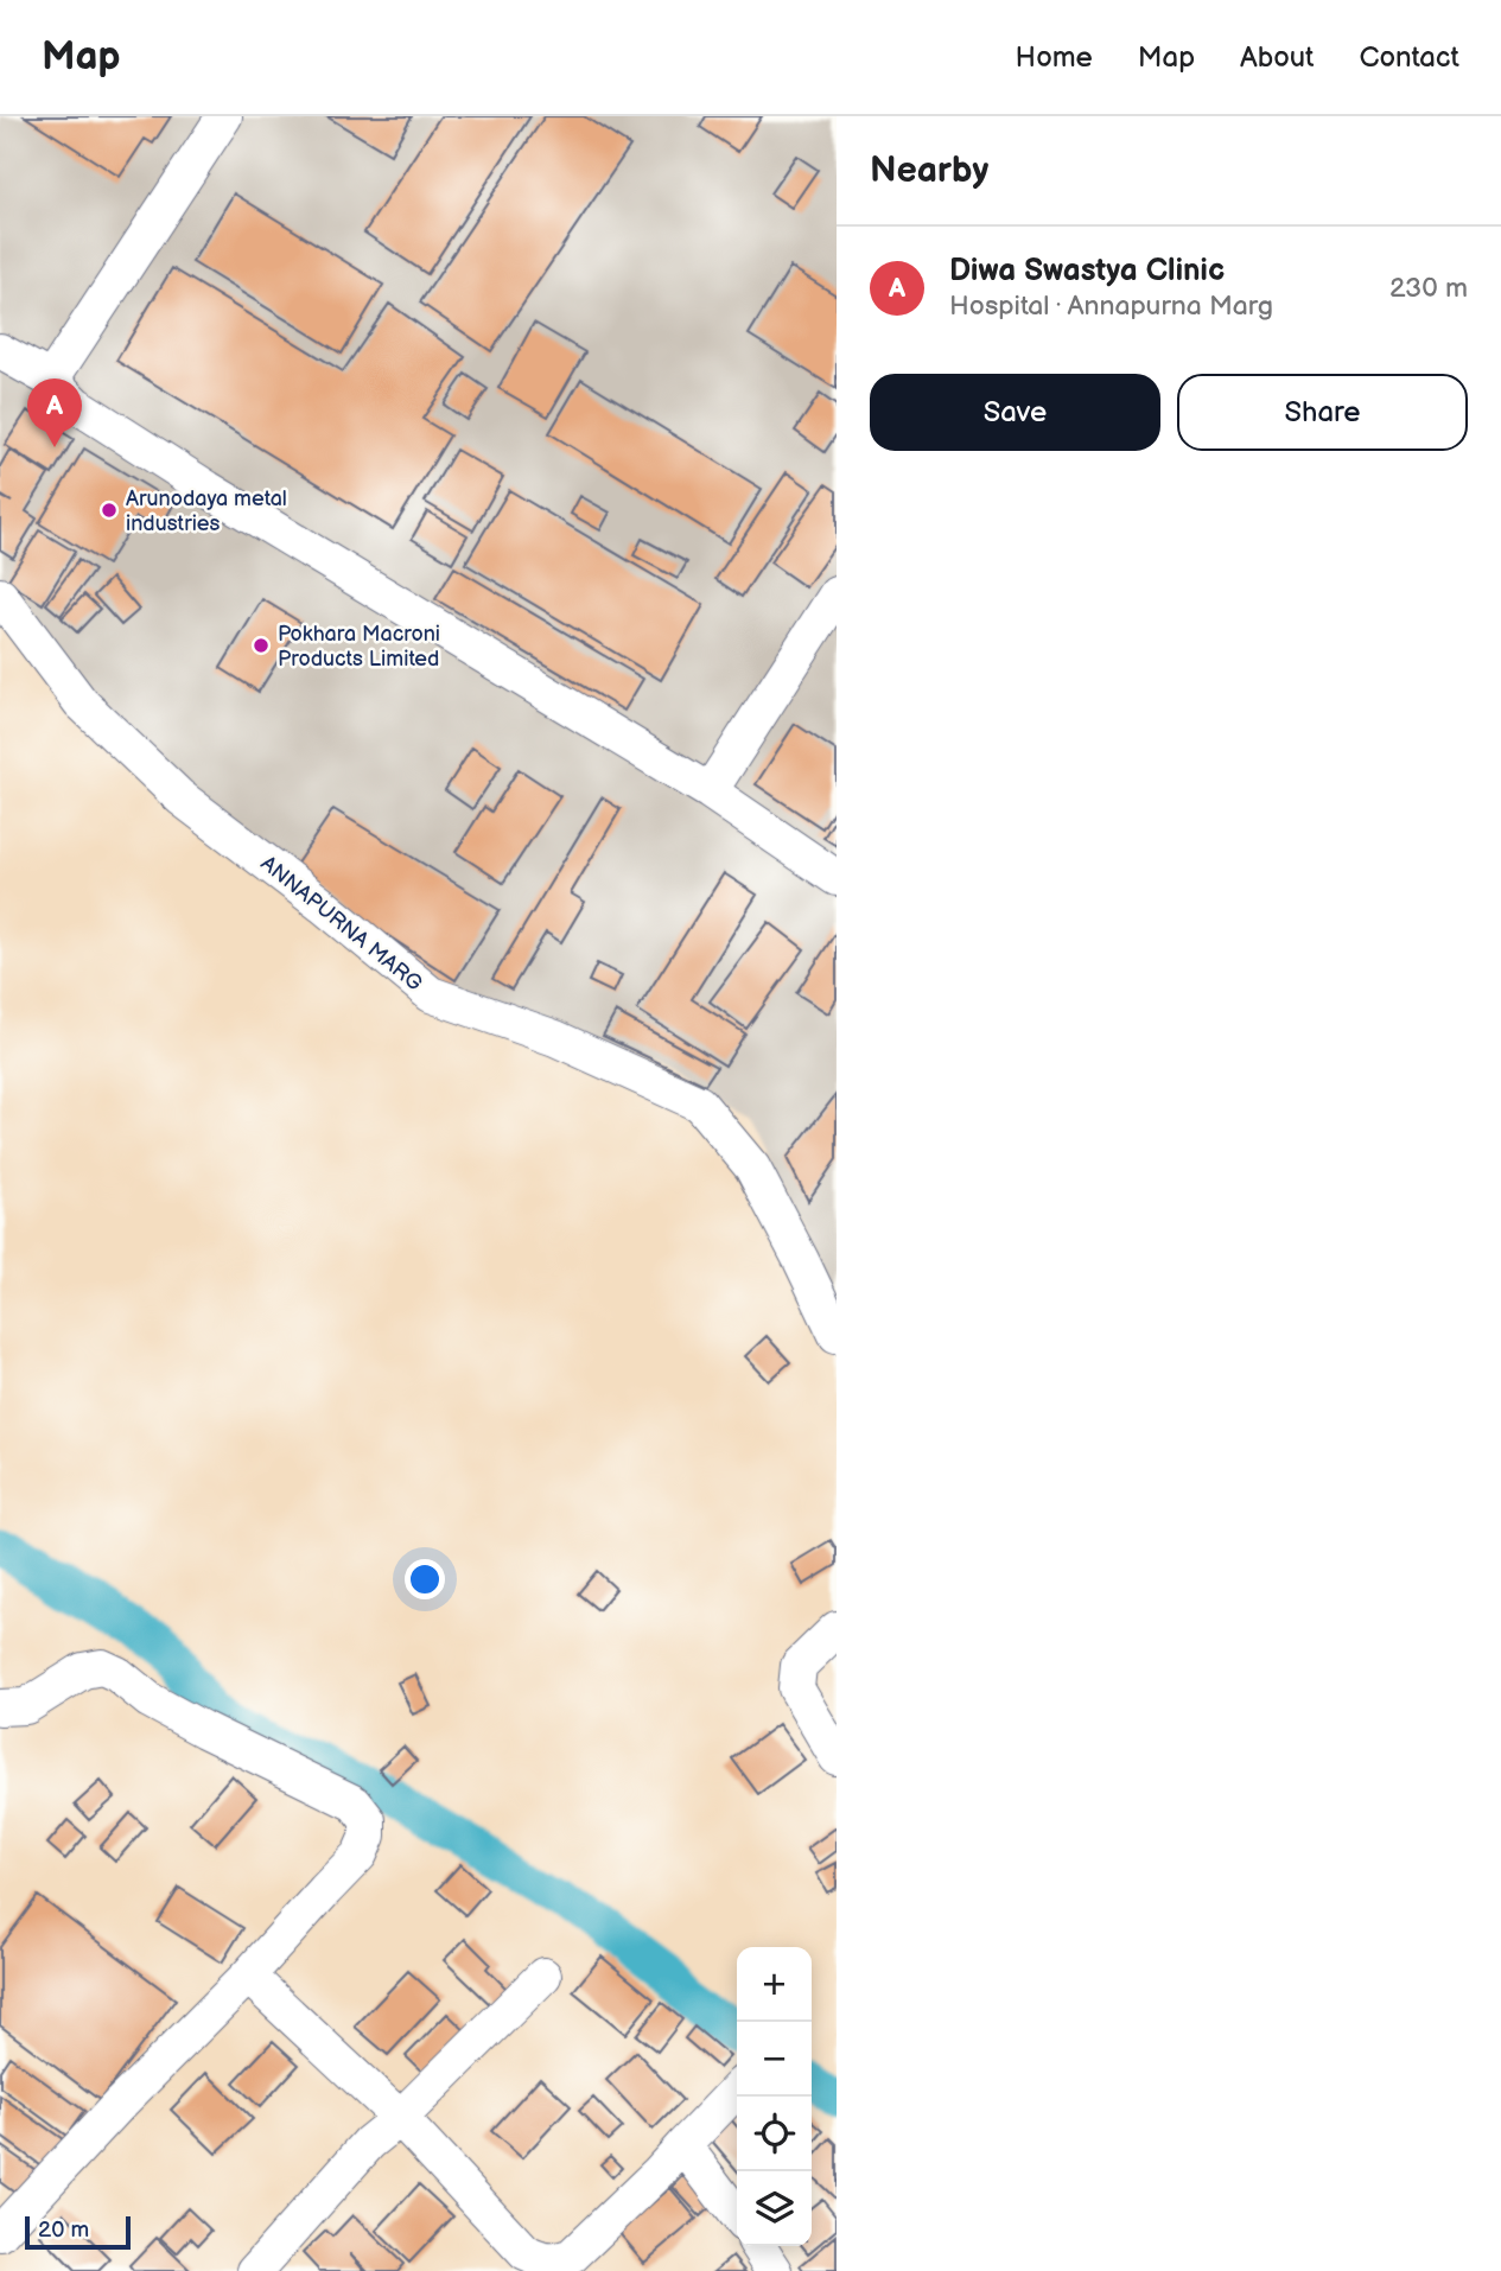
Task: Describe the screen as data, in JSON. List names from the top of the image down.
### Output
{
  "streets": {
    "street": ["ANNAPURNA MARG"]
  },
  "places": ["Arunodaya metal industries", "Pokhara Macroni Products Limited"],
  "scale_bar": "20 m",
  "page": {
    "header": "Map",
    "nav": [
      "Home",
      "Map",
      "About",
      "Contact"
    ],
    "heading": "Nearby",
    "list": [
      {
        "mark": "A",
        "name": "Diwa Swastya Clinic",
        "note": "Hospital · Annapurna Marg",
        "value": "230 m"
      }
    ],
    "buttons": ["Save", "Share"],
    "pins": "A",
    "map_buttons": ["+", "−"],
    "scale": "20 m"
  }
}
